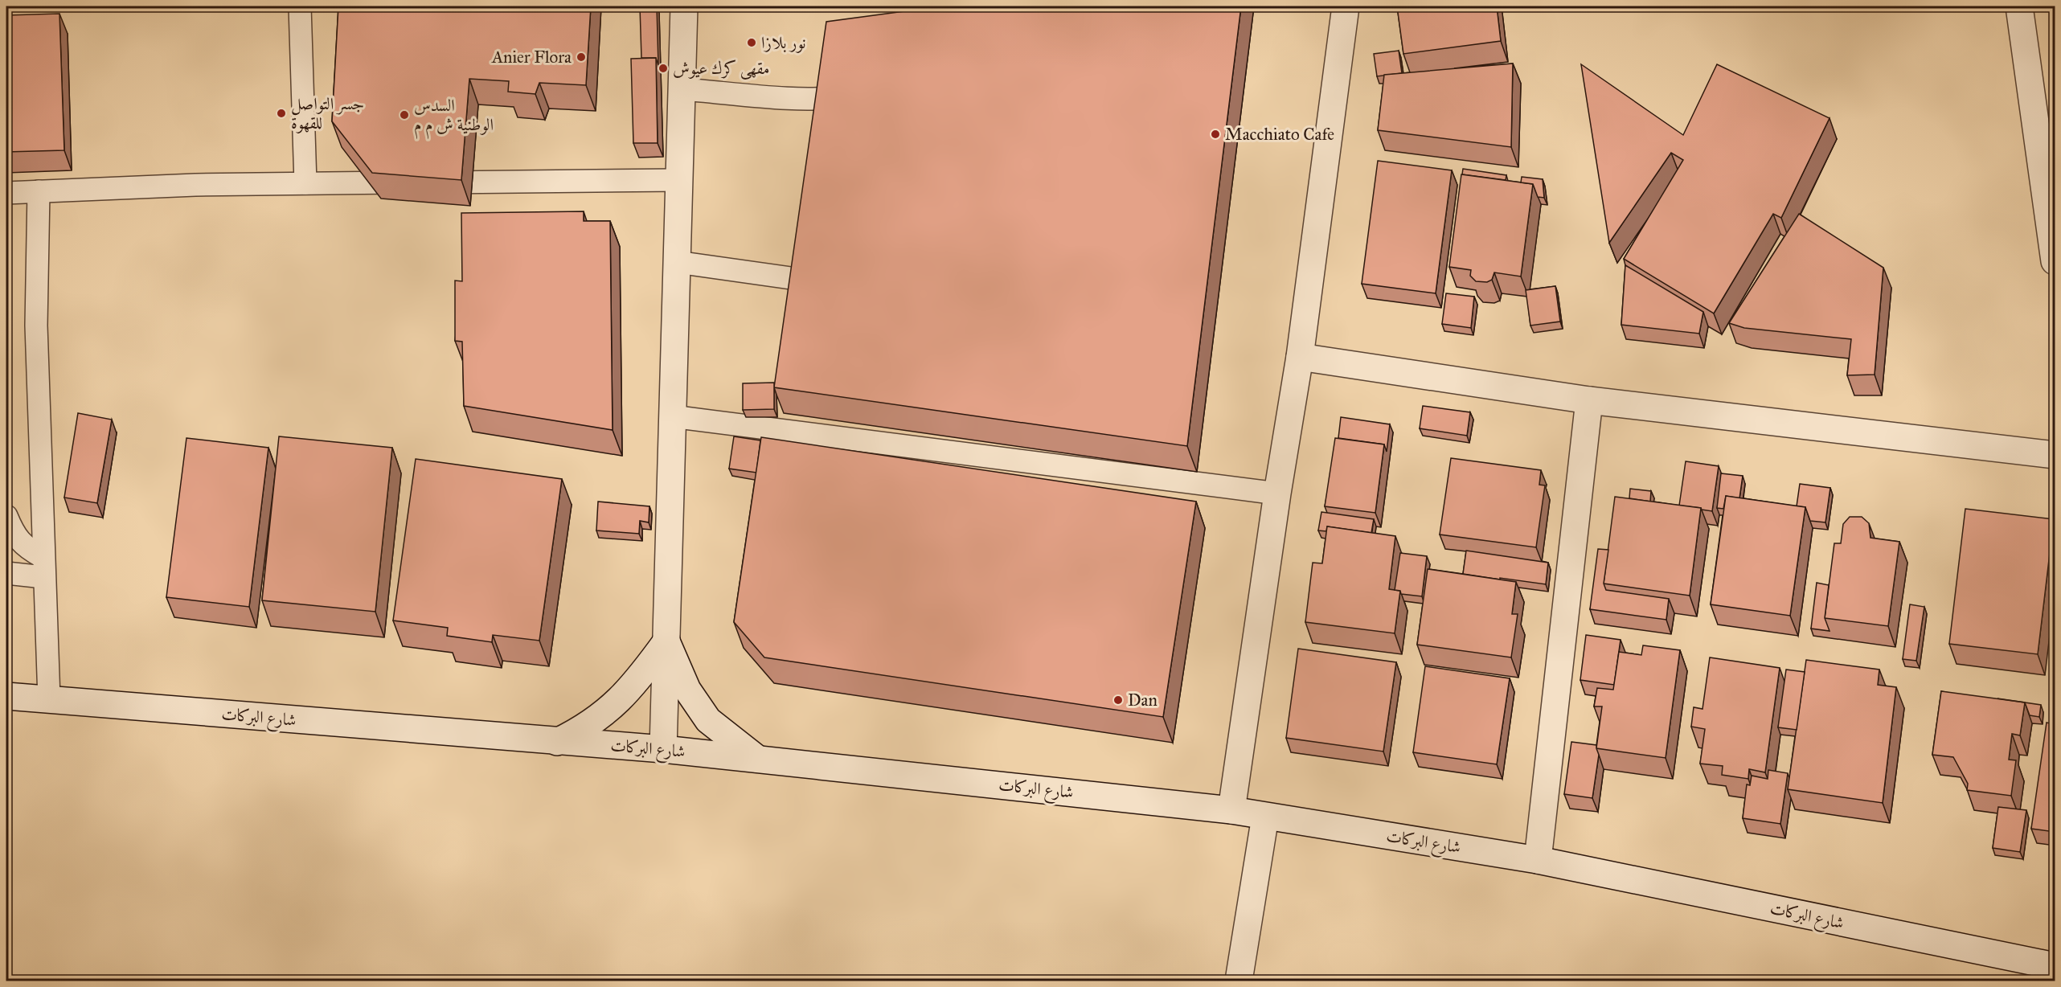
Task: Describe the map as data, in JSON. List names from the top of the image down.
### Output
{
  "streets": {
    "street": ["شارع البركات"]
  },
  "places": [
    "نور بلازا",
    "Anier Flora",
    "مقهى كرك عيوش",
    "جسر التواصل للقهوة",
    "السدس الوطنیة ش م م",
    "Macchiato Cafe",
    "Dan"
  ]
}
